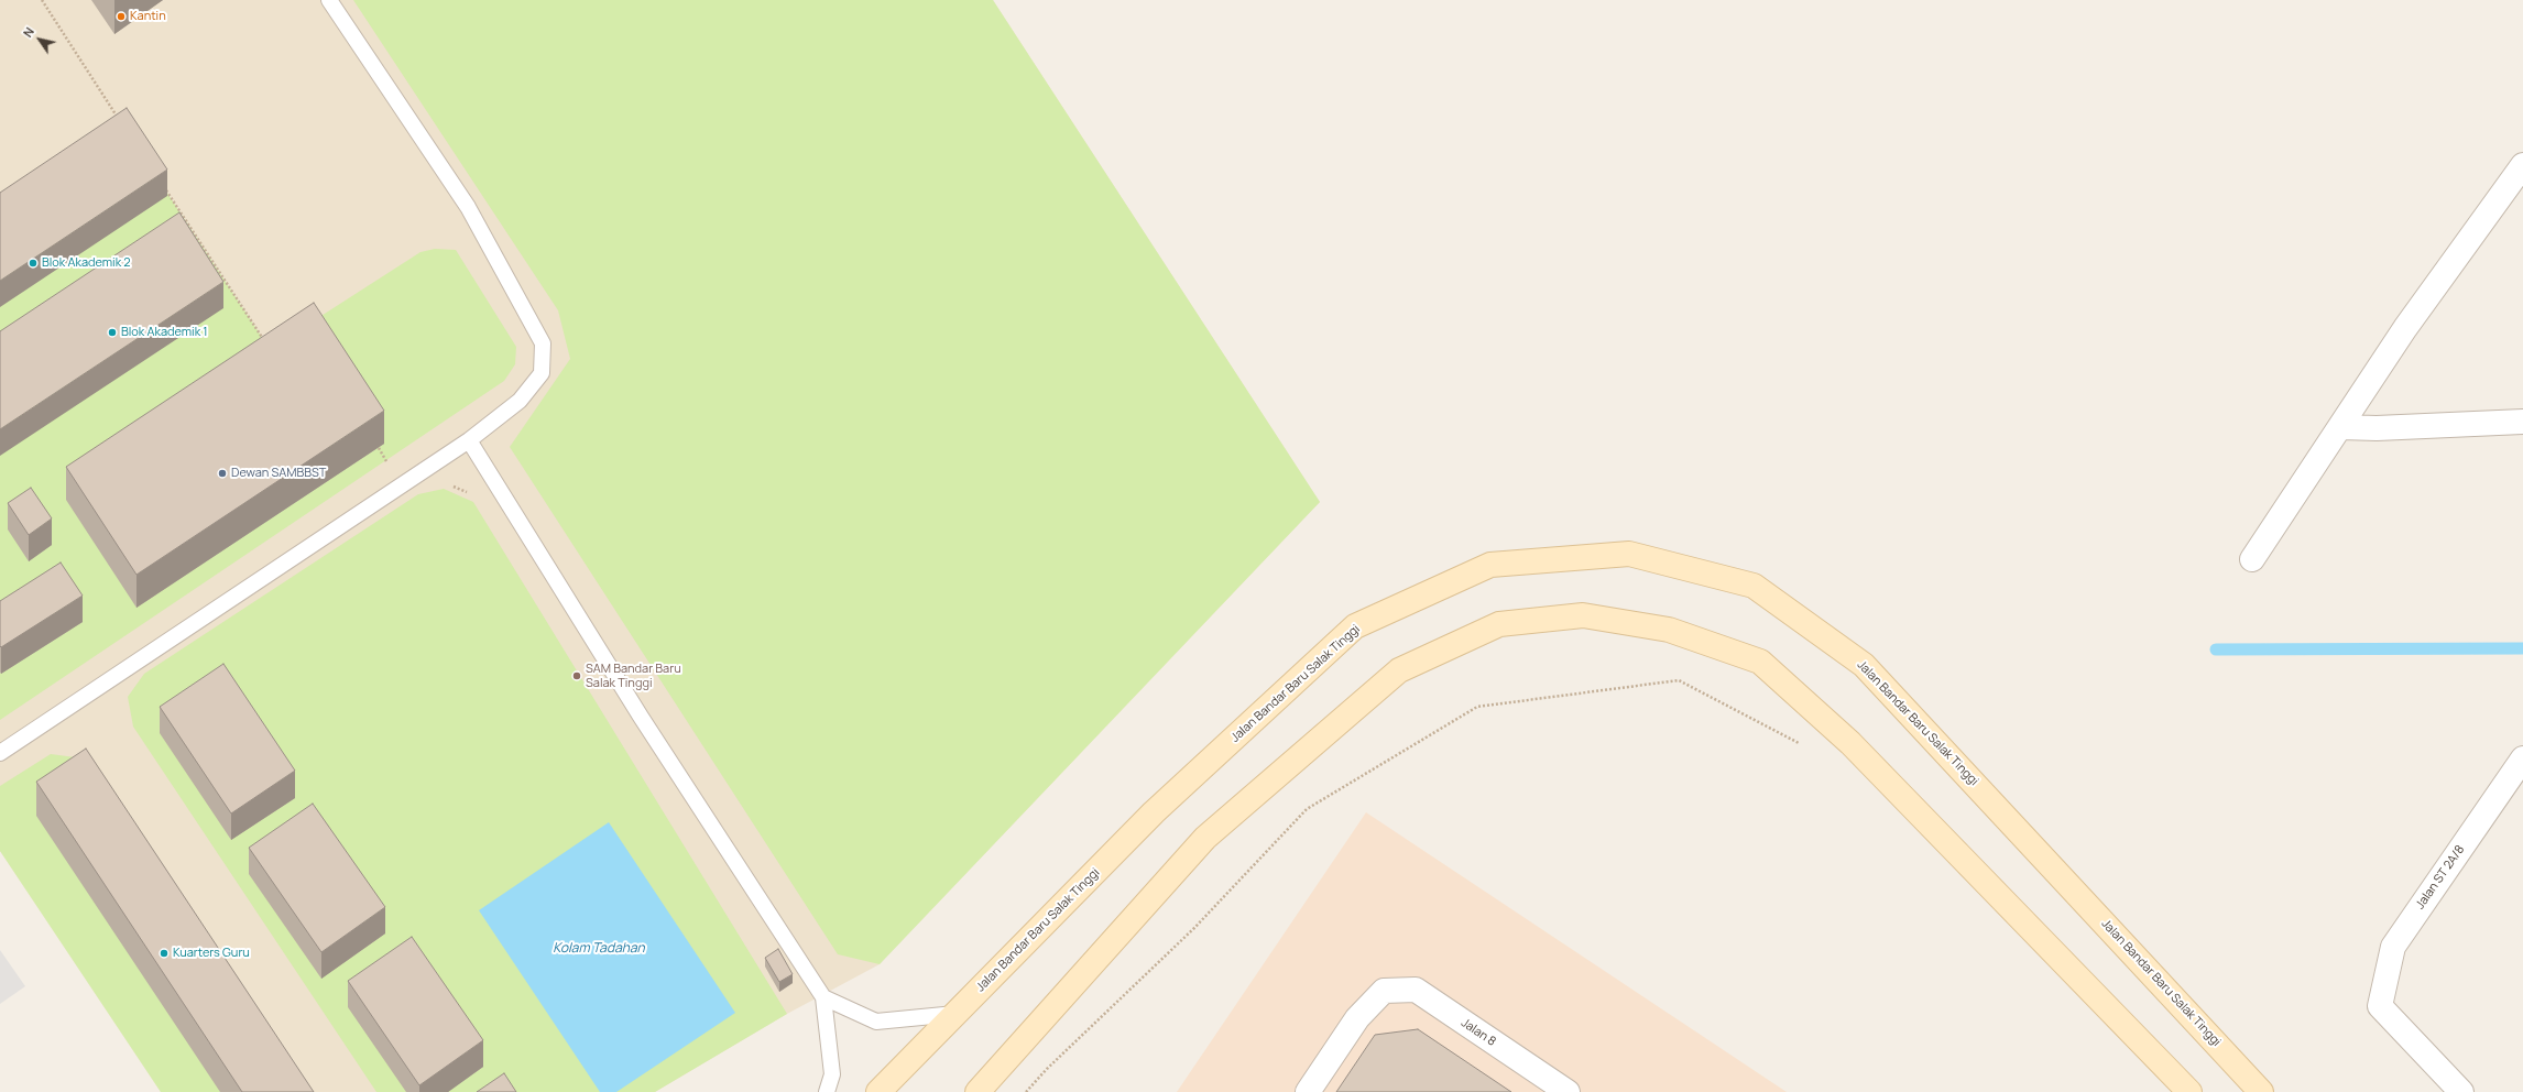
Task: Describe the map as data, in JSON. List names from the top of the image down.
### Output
{
  "streets": {
    "main road": ["Jalan Bandar Baru Salak Tinggi"],
    "street": ["Jalan ST 2A/8", "Jalan 8"]
  },
  "water": ["Kolam Tadahan"],
  "places": [
    "Kantin",
    "Blok Akademik 2",
    "Blok Akademik 1",
    "Dewan SAMBBST",
    "SAM Bandar Baru Salak Tinggi",
    "Kuarters Guru"
  ],
  "north": "top left"
}
